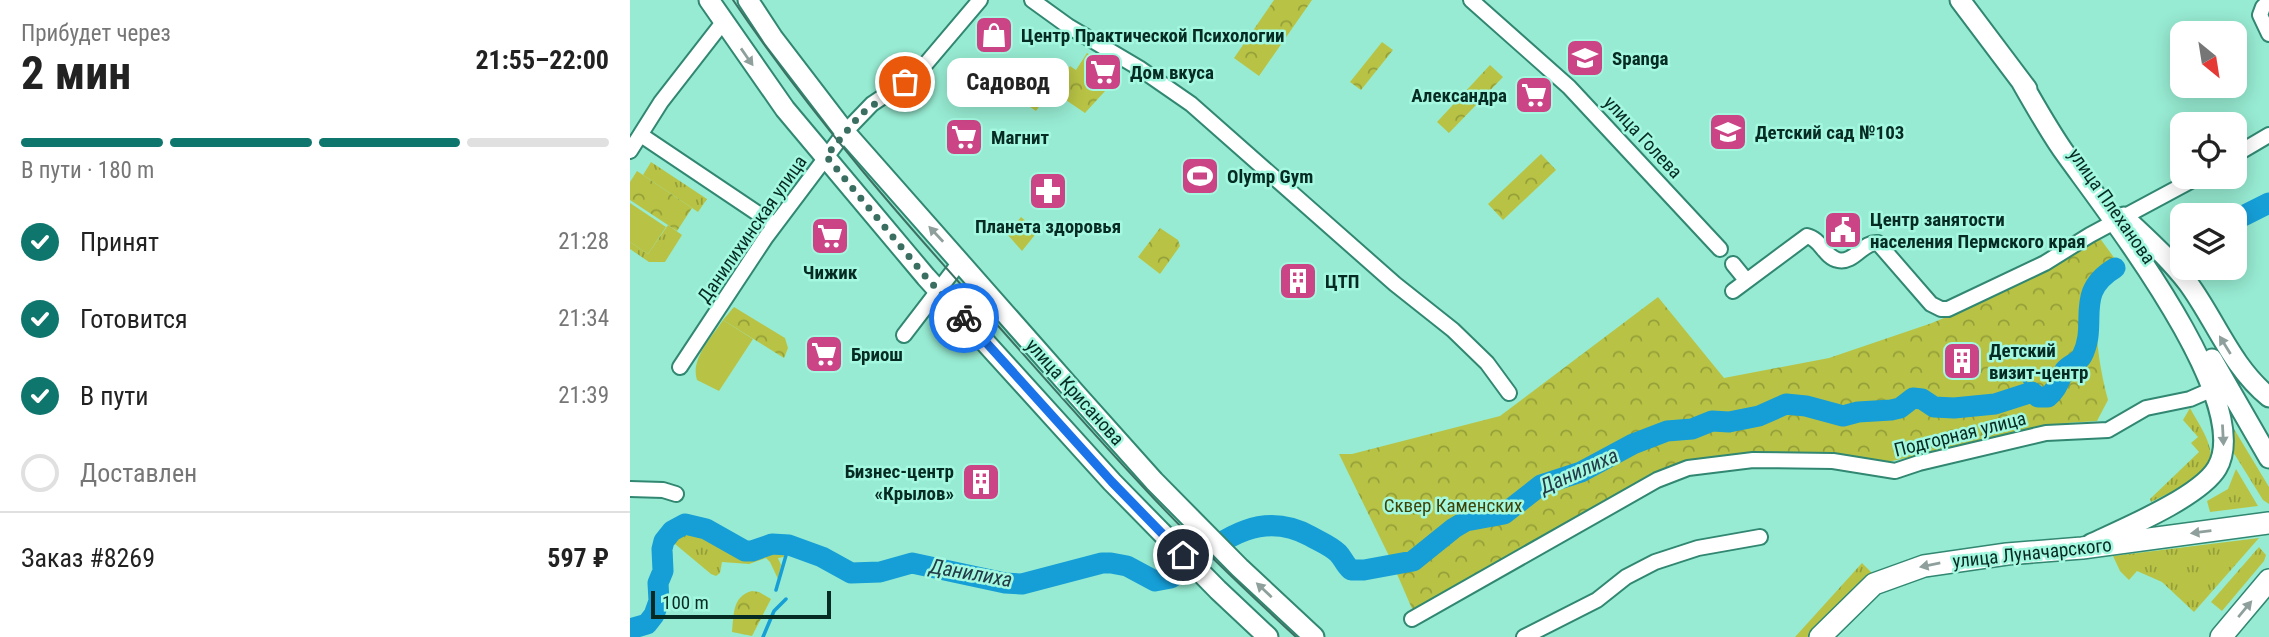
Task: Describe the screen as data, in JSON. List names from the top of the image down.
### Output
{
  "streets": {
    "main road": ["улица Плеханова", "улица Крисанова", "улица Луначарского"],
    "street": ["улица Голева", "Данилихинская улица", "Подгорная улица"]
  },
  "crossings": [
    ["Данилихинская улица", "улица Крисанова"]
  ],
  "one_way": ["улица Луначарского"],
  "water": ["Данилиха"],
  "parks": ["Сквер Каменских"],
  "places": {
    "shop": ["Центр Практической Психологии"],
    "school or university": ["Spanga", "Детский сад №103"],
    "supermarket": [
      "Дом вкуса",
      "Александра",
      "Магнит",
      "Чижик",
      "Бриош"
    ],
    "other": ["Садовод"],
    "sports": ["Olymp Gym"],
    "pharmacy": ["Планета здоровья"],
    "public building": ["Центр занятости населения Пермского края"],
    "building": ["ЦТП", "Детский визит-центр", "Бизнес-центр «Крылов»"]
  },
  "scale_bar": "100 m",
  "north": "bottom right",
  "page": {
    "heading": ["2 мин", "Прибудет через", "21:55–22:00"],
    "panel": ["Заказ #8269", "597 ₽"],
    "bubble": "Садовод",
    "bar": "В пути · 180 m",
    "list": [
      ["Принят", "21:28"],
      ["Готовится", "21:34"],
      ["В пути", "21:39"],
      "Доставлен"
    ],
    "scale": "100 m"
  }
}
